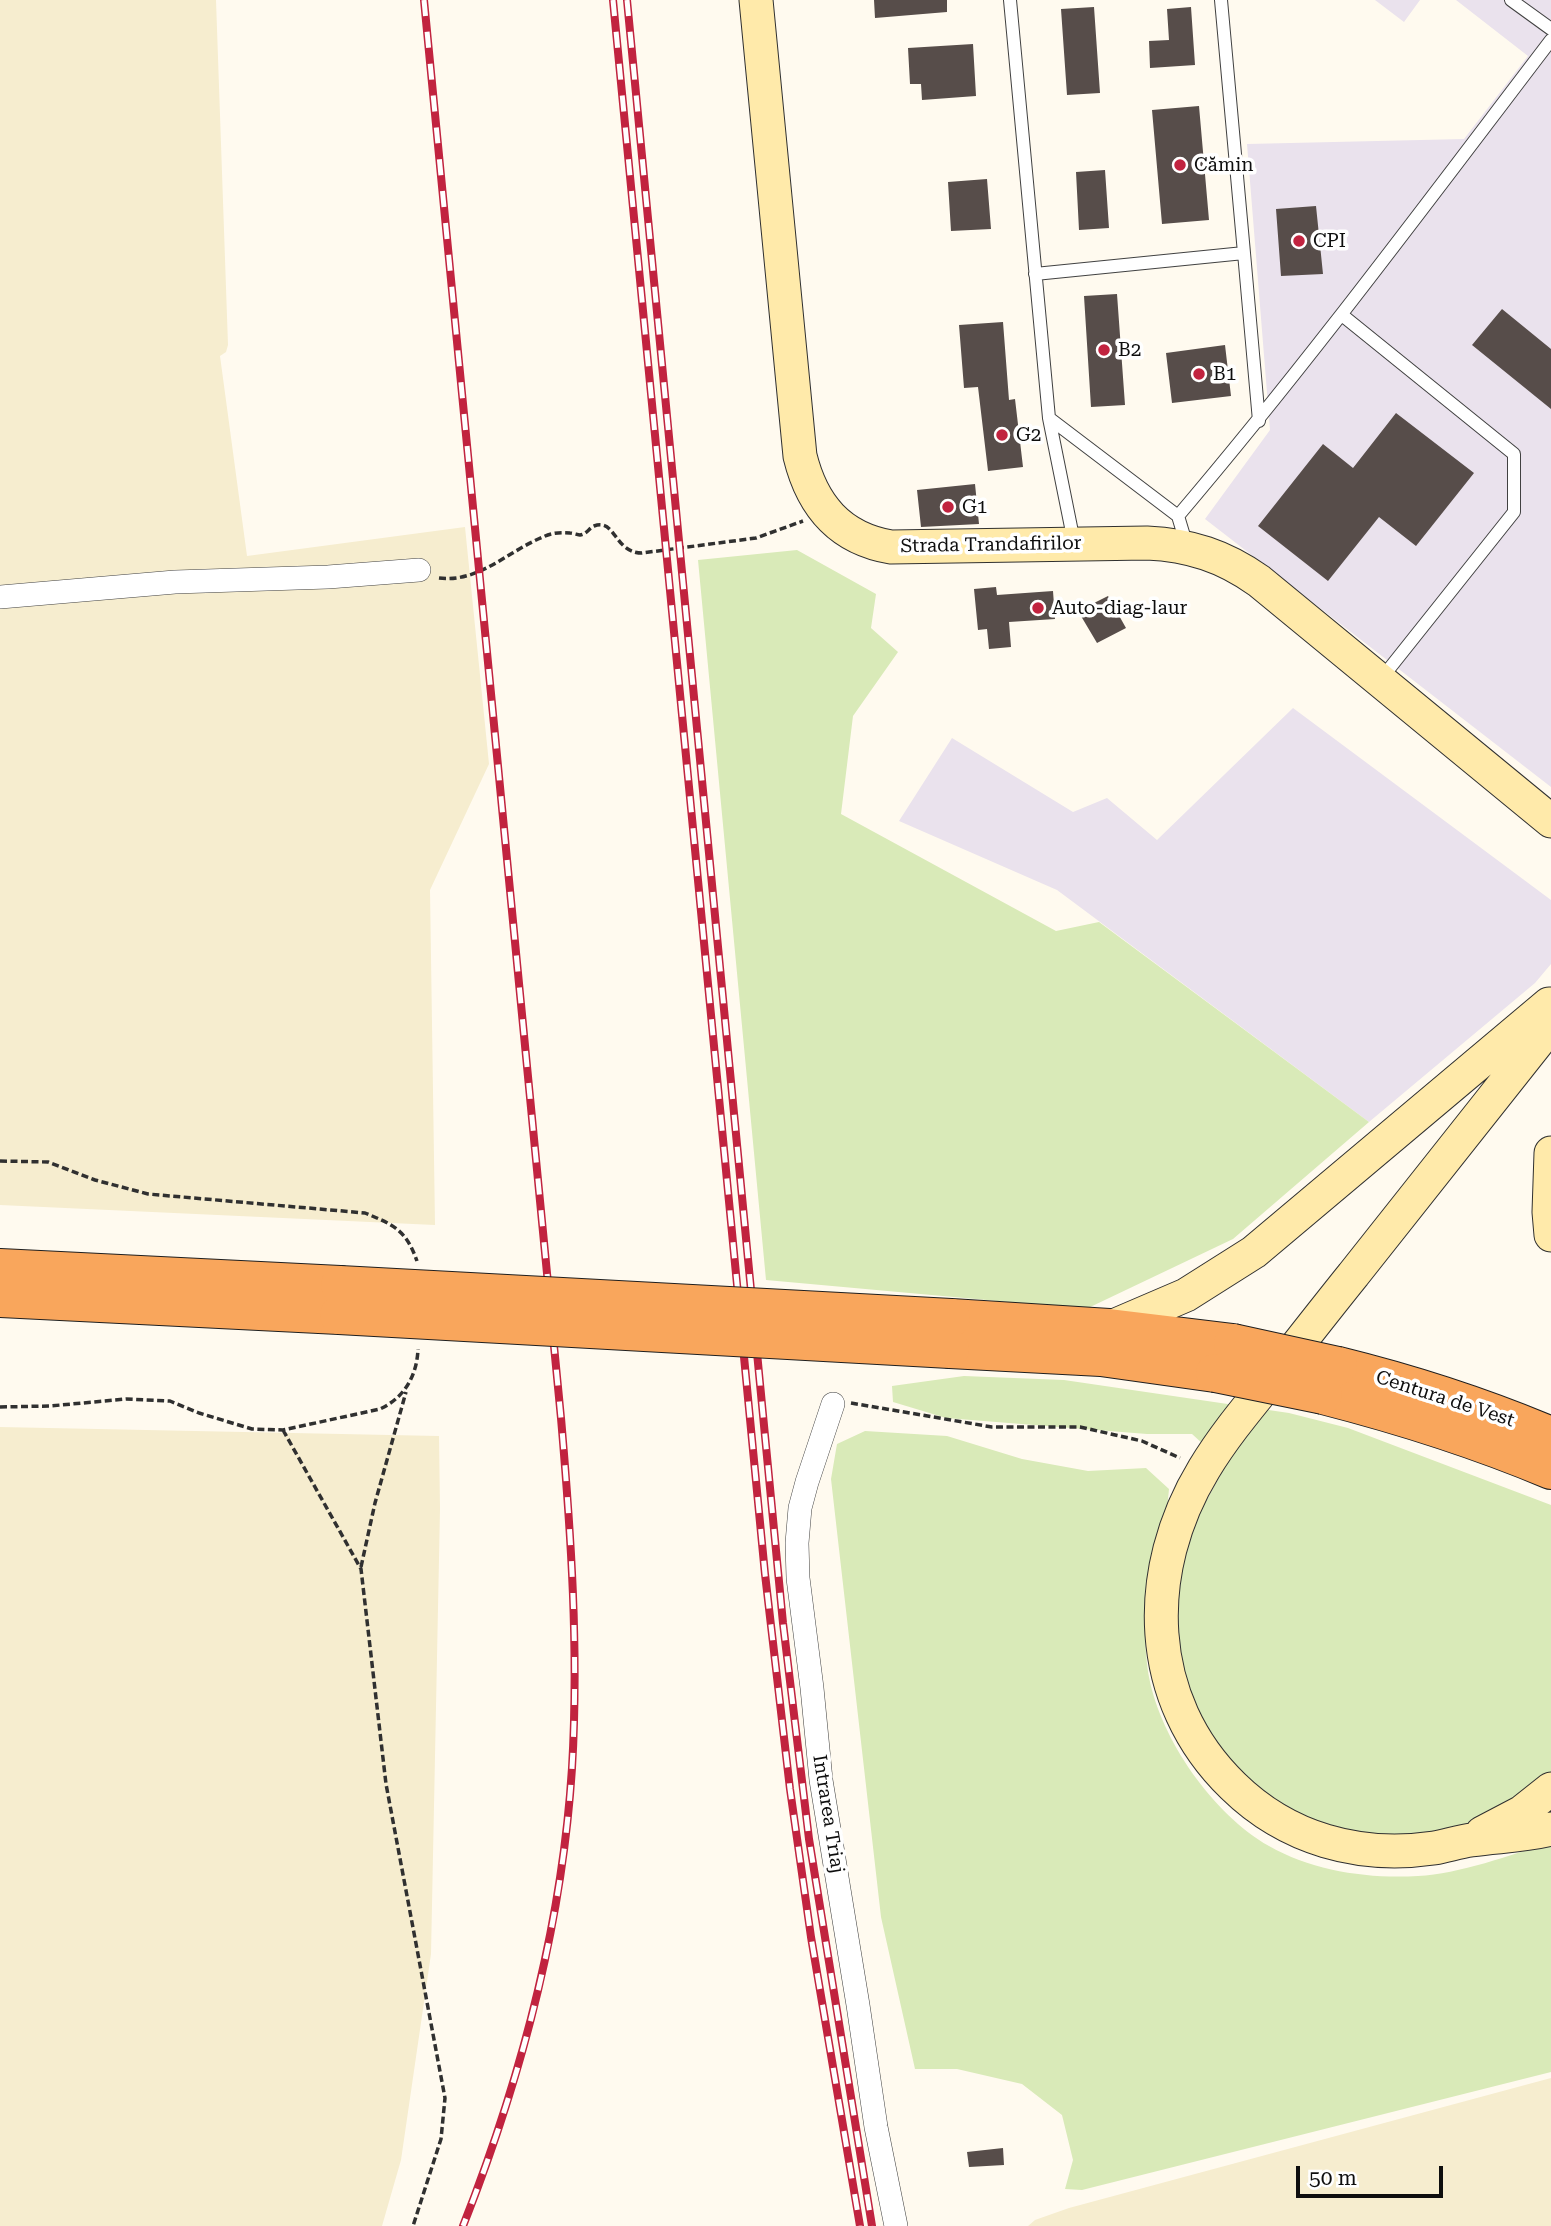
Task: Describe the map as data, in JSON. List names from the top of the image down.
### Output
{
  "streets": {
    "highway": ["Centura de Vest"],
    "main road": ["Strada Trandafirilor"],
    "street": ["Intrarea Triaj"]
  },
  "places": [
    "Cămin",
    "CPI",
    "B2",
    "B1",
    "G2",
    "G1",
    "Auto-diag-laur"
  ],
  "scale_bar": "50 m"
}
